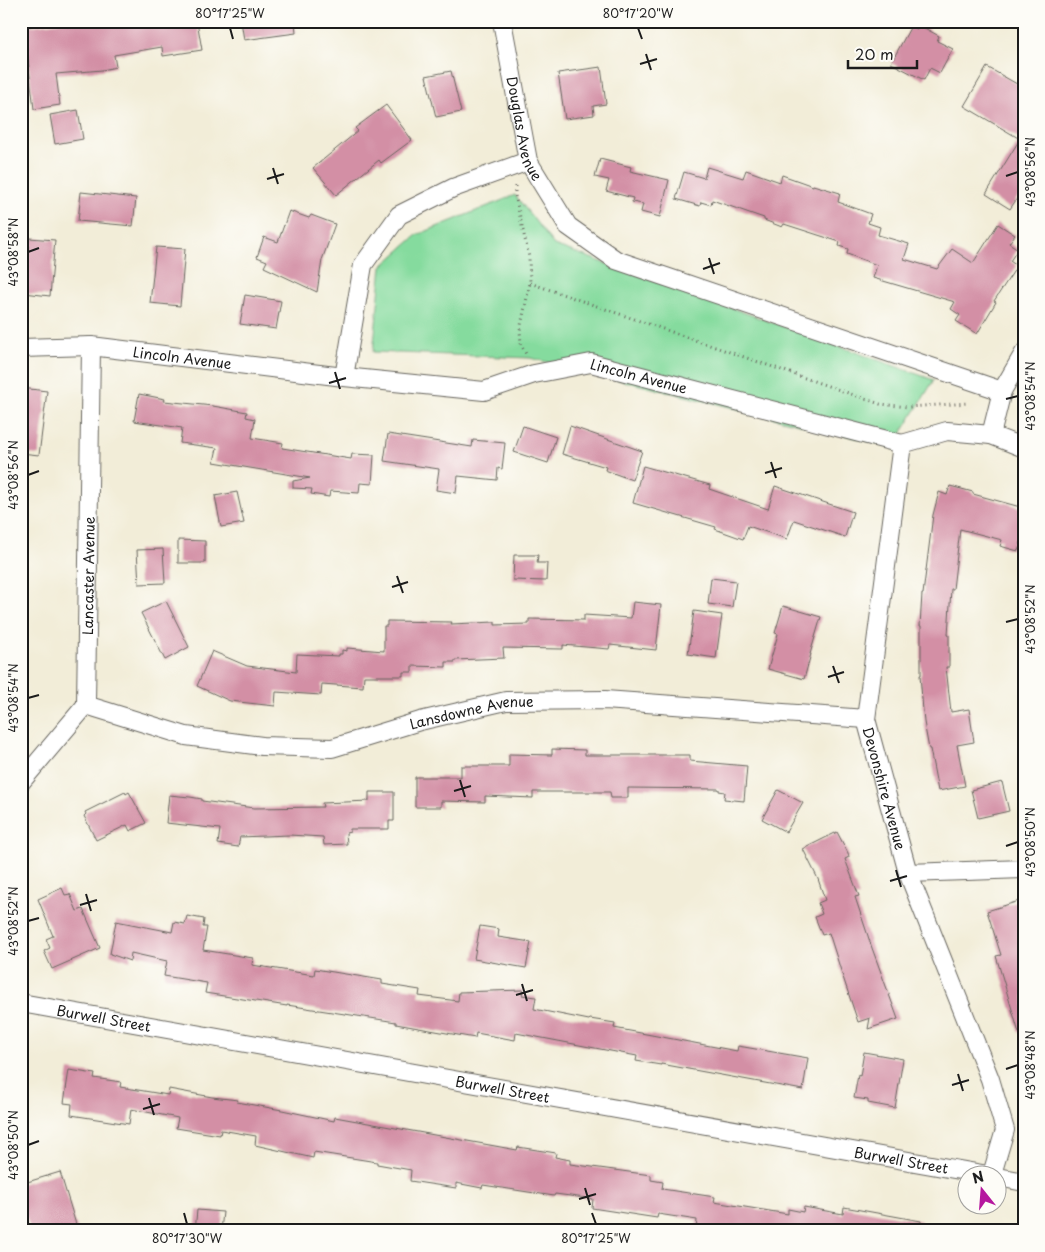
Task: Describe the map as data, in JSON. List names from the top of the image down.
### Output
{
  "streets": {
    "street": [
      "Douglas Avenue",
      "Lincoln Avenue",
      "Lancaster Avenue",
      "Lansdowne Avenue",
      "Devonshire Avenue",
      "Burwell Street"
    ]
  },
  "crossings": [
    ["Lincoln Avenue", "Lancaster Avenue"],
    ["Lincoln Avenue", "Devonshire Avenue"],
    ["Lancaster Avenue", "Lansdowne Avenue"],
    ["Lansdowne Avenue", "Devonshire Avenue"]
  ],
  "scale_bar": "20 m",
  "north": "top",
  "coordinates": [
    "80°17'25\"W",
    "80°17'20\"W",
    "43°08'56\"N",
    "43°08'58\"N",
    "43°08'54\"N",
    "43°08'52\"N",
    "43°08'50\"N",
    "43°08'48\"N",
    "80°17'30\"W"
  ]
}
